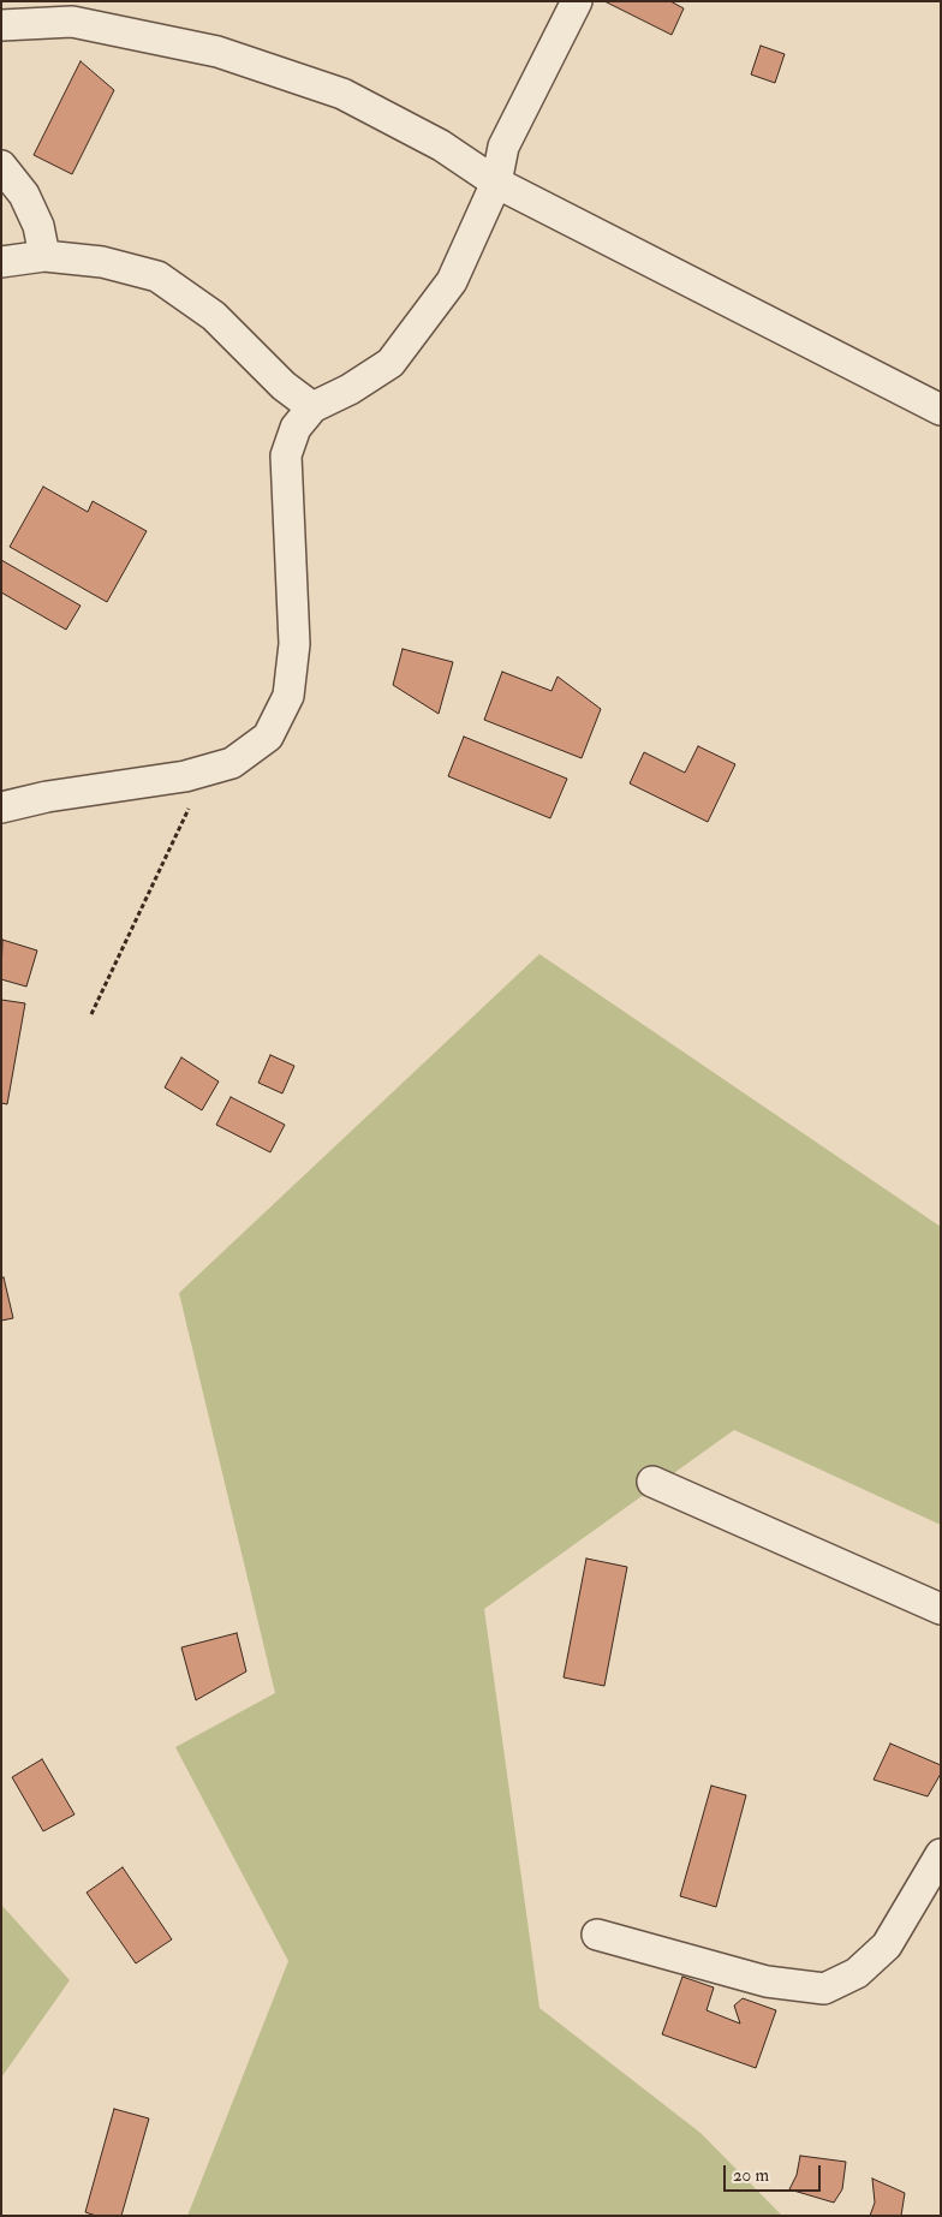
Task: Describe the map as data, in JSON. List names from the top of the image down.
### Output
{
  "scale_bar": "20 m"
}
